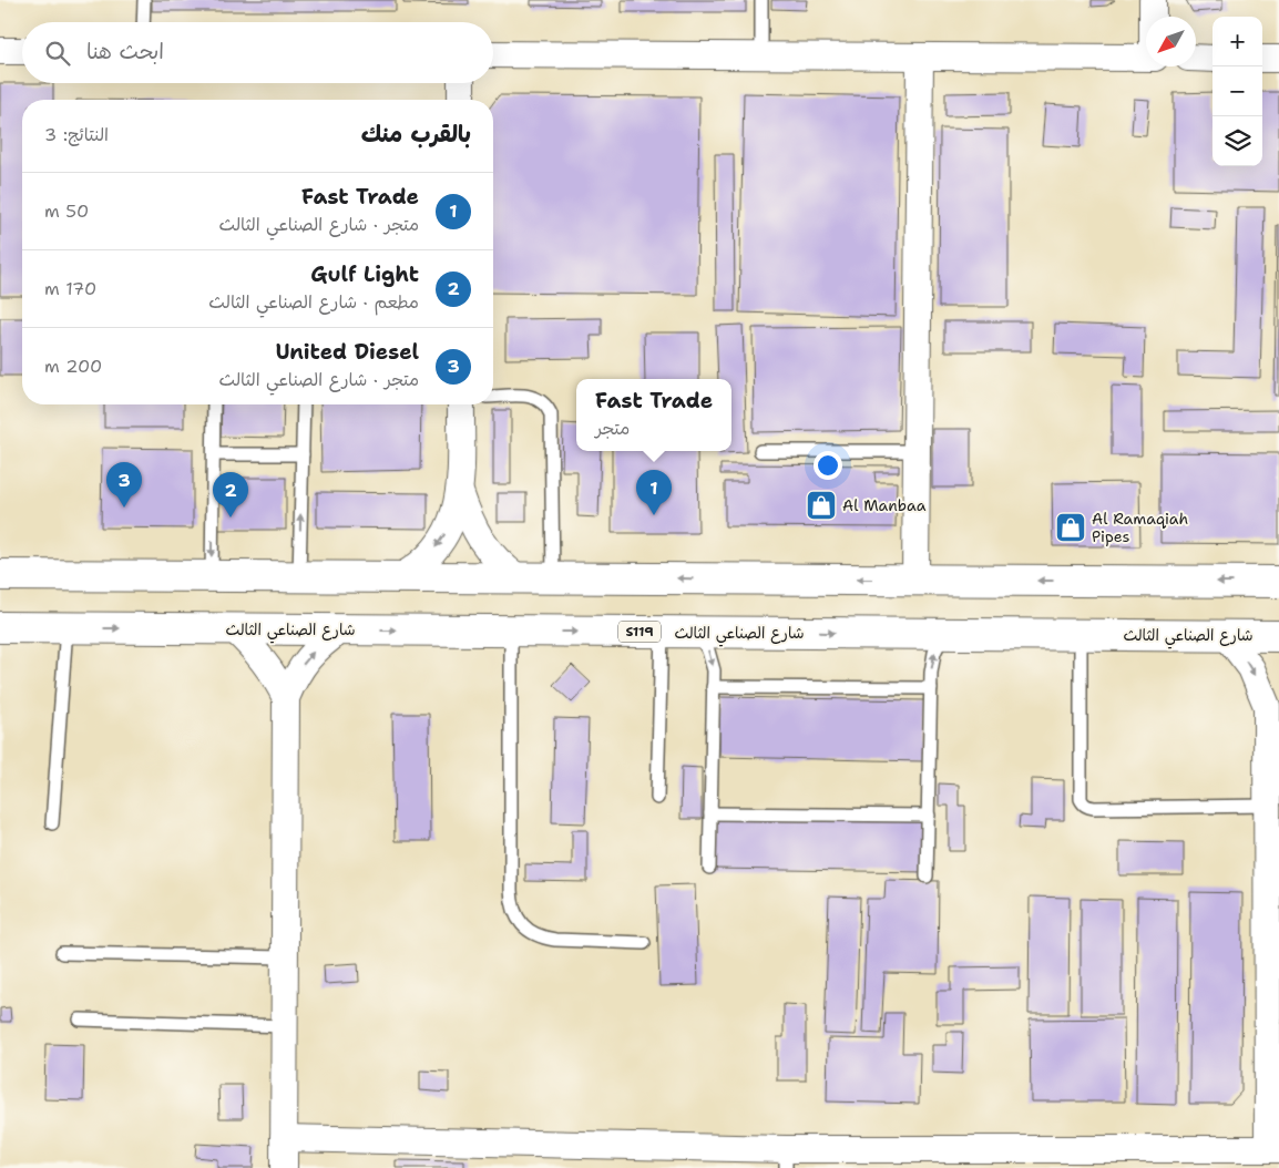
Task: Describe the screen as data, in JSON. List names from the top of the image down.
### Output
{
  "streets": {
    "main road": ["شارع الصناعي الثالث", "S119"]
  },
  "places": {
    "shop": ["Al Manbaa", "Al Ramaqiah Pipes"]
  },
  "north": "bottom left",
  "page": {
    "map_buttons": ["+", "−"],
    "search": "ابحث هنا",
    "heading": ["بالقرب منك", "النتائج: 3"],
    "list": [
      {
        "mark": "1",
        "name": "Fast Trade",
        "note": "متجر · شارع الصناعي الثالث",
        "value": "50 m"
      },
      {
        "mark": "2",
        "name": "Gulf Light",
        "note": "مطعم · شارع الصناعي الثالث",
        "value": "170 m"
      },
      {
        "mark": "3",
        "name": "United Diesel",
        "note": "متجر · شارع الصناعي الثالث",
        "value": "200 m"
      }
    ],
    "popup": ["Fast Trade", "متجر"],
    "pins": ["3", "1", "2"]
  }
}
